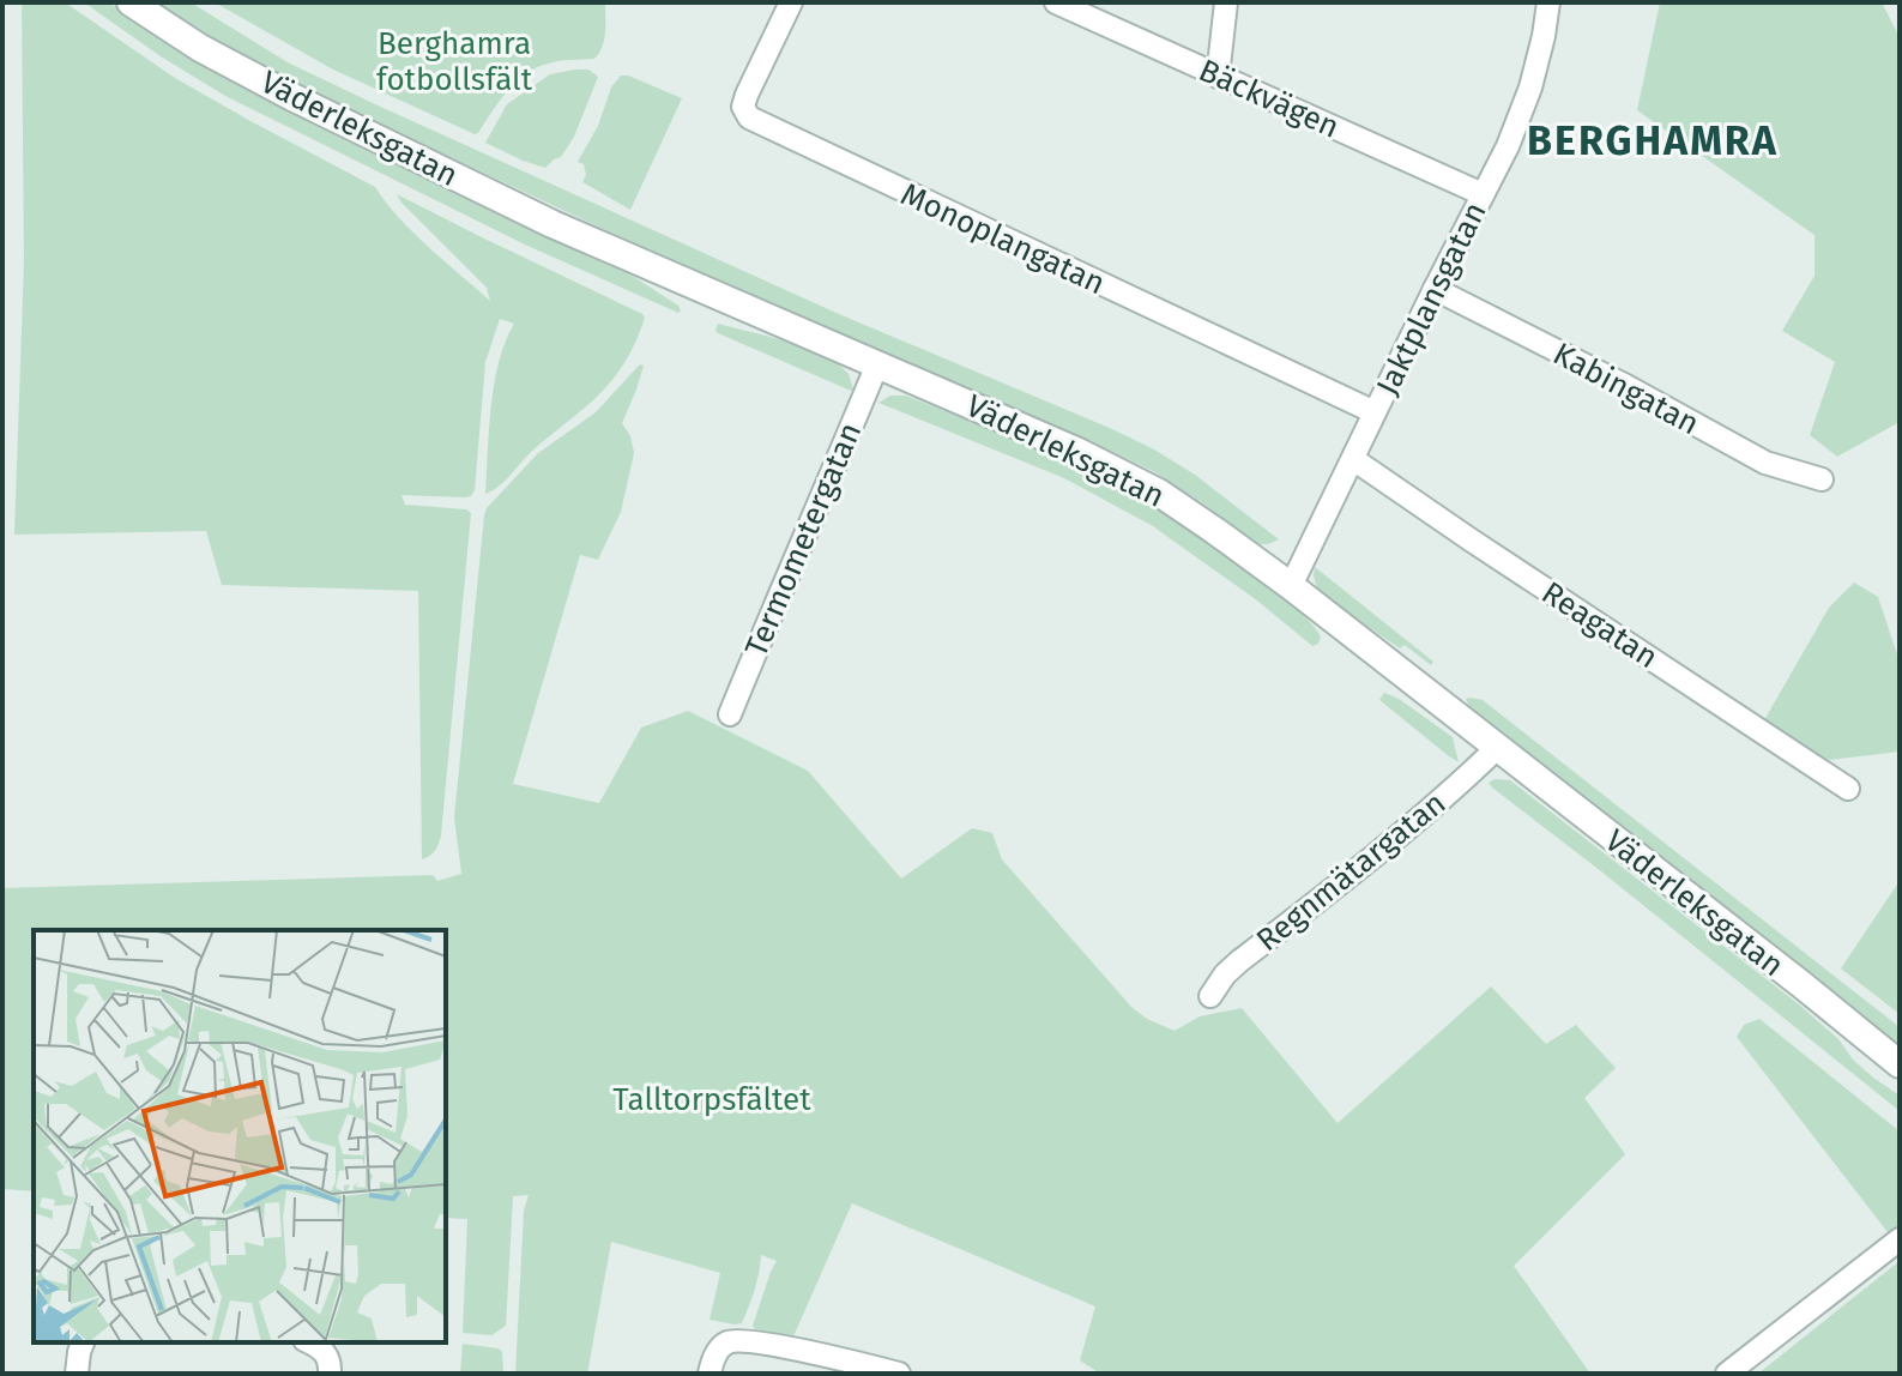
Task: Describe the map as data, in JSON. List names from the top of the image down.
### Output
{
  "streets": {
    "street": [
      "Bäckvägen",
      "Väderleksgatan",
      "Monoplangatan",
      "Jaktplansgatan",
      "Kabingatan",
      "Termometergatan",
      "Reagatan",
      "Regnmätargatan"
    ]
  },
  "crossings": [
    ["Bäckvägen", "Jaktplansgatan"],
    ["Väderleksgatan", "Jaktplansgatan"],
    ["Väderleksgatan", "Termometergatan"],
    ["Väderleksgatan", "Regnmätargatan"],
    ["Monoplangatan", "Jaktplansgatan"],
    ["Jaktplansgatan", "Kabingatan"],
    ["Jaktplansgatan", "Reagatan"]
  ],
  "districts": ["BERGHAMRA"],
  "parks": ["Berghamra fotbollsfält", "Talltorpsfältet"]
}
